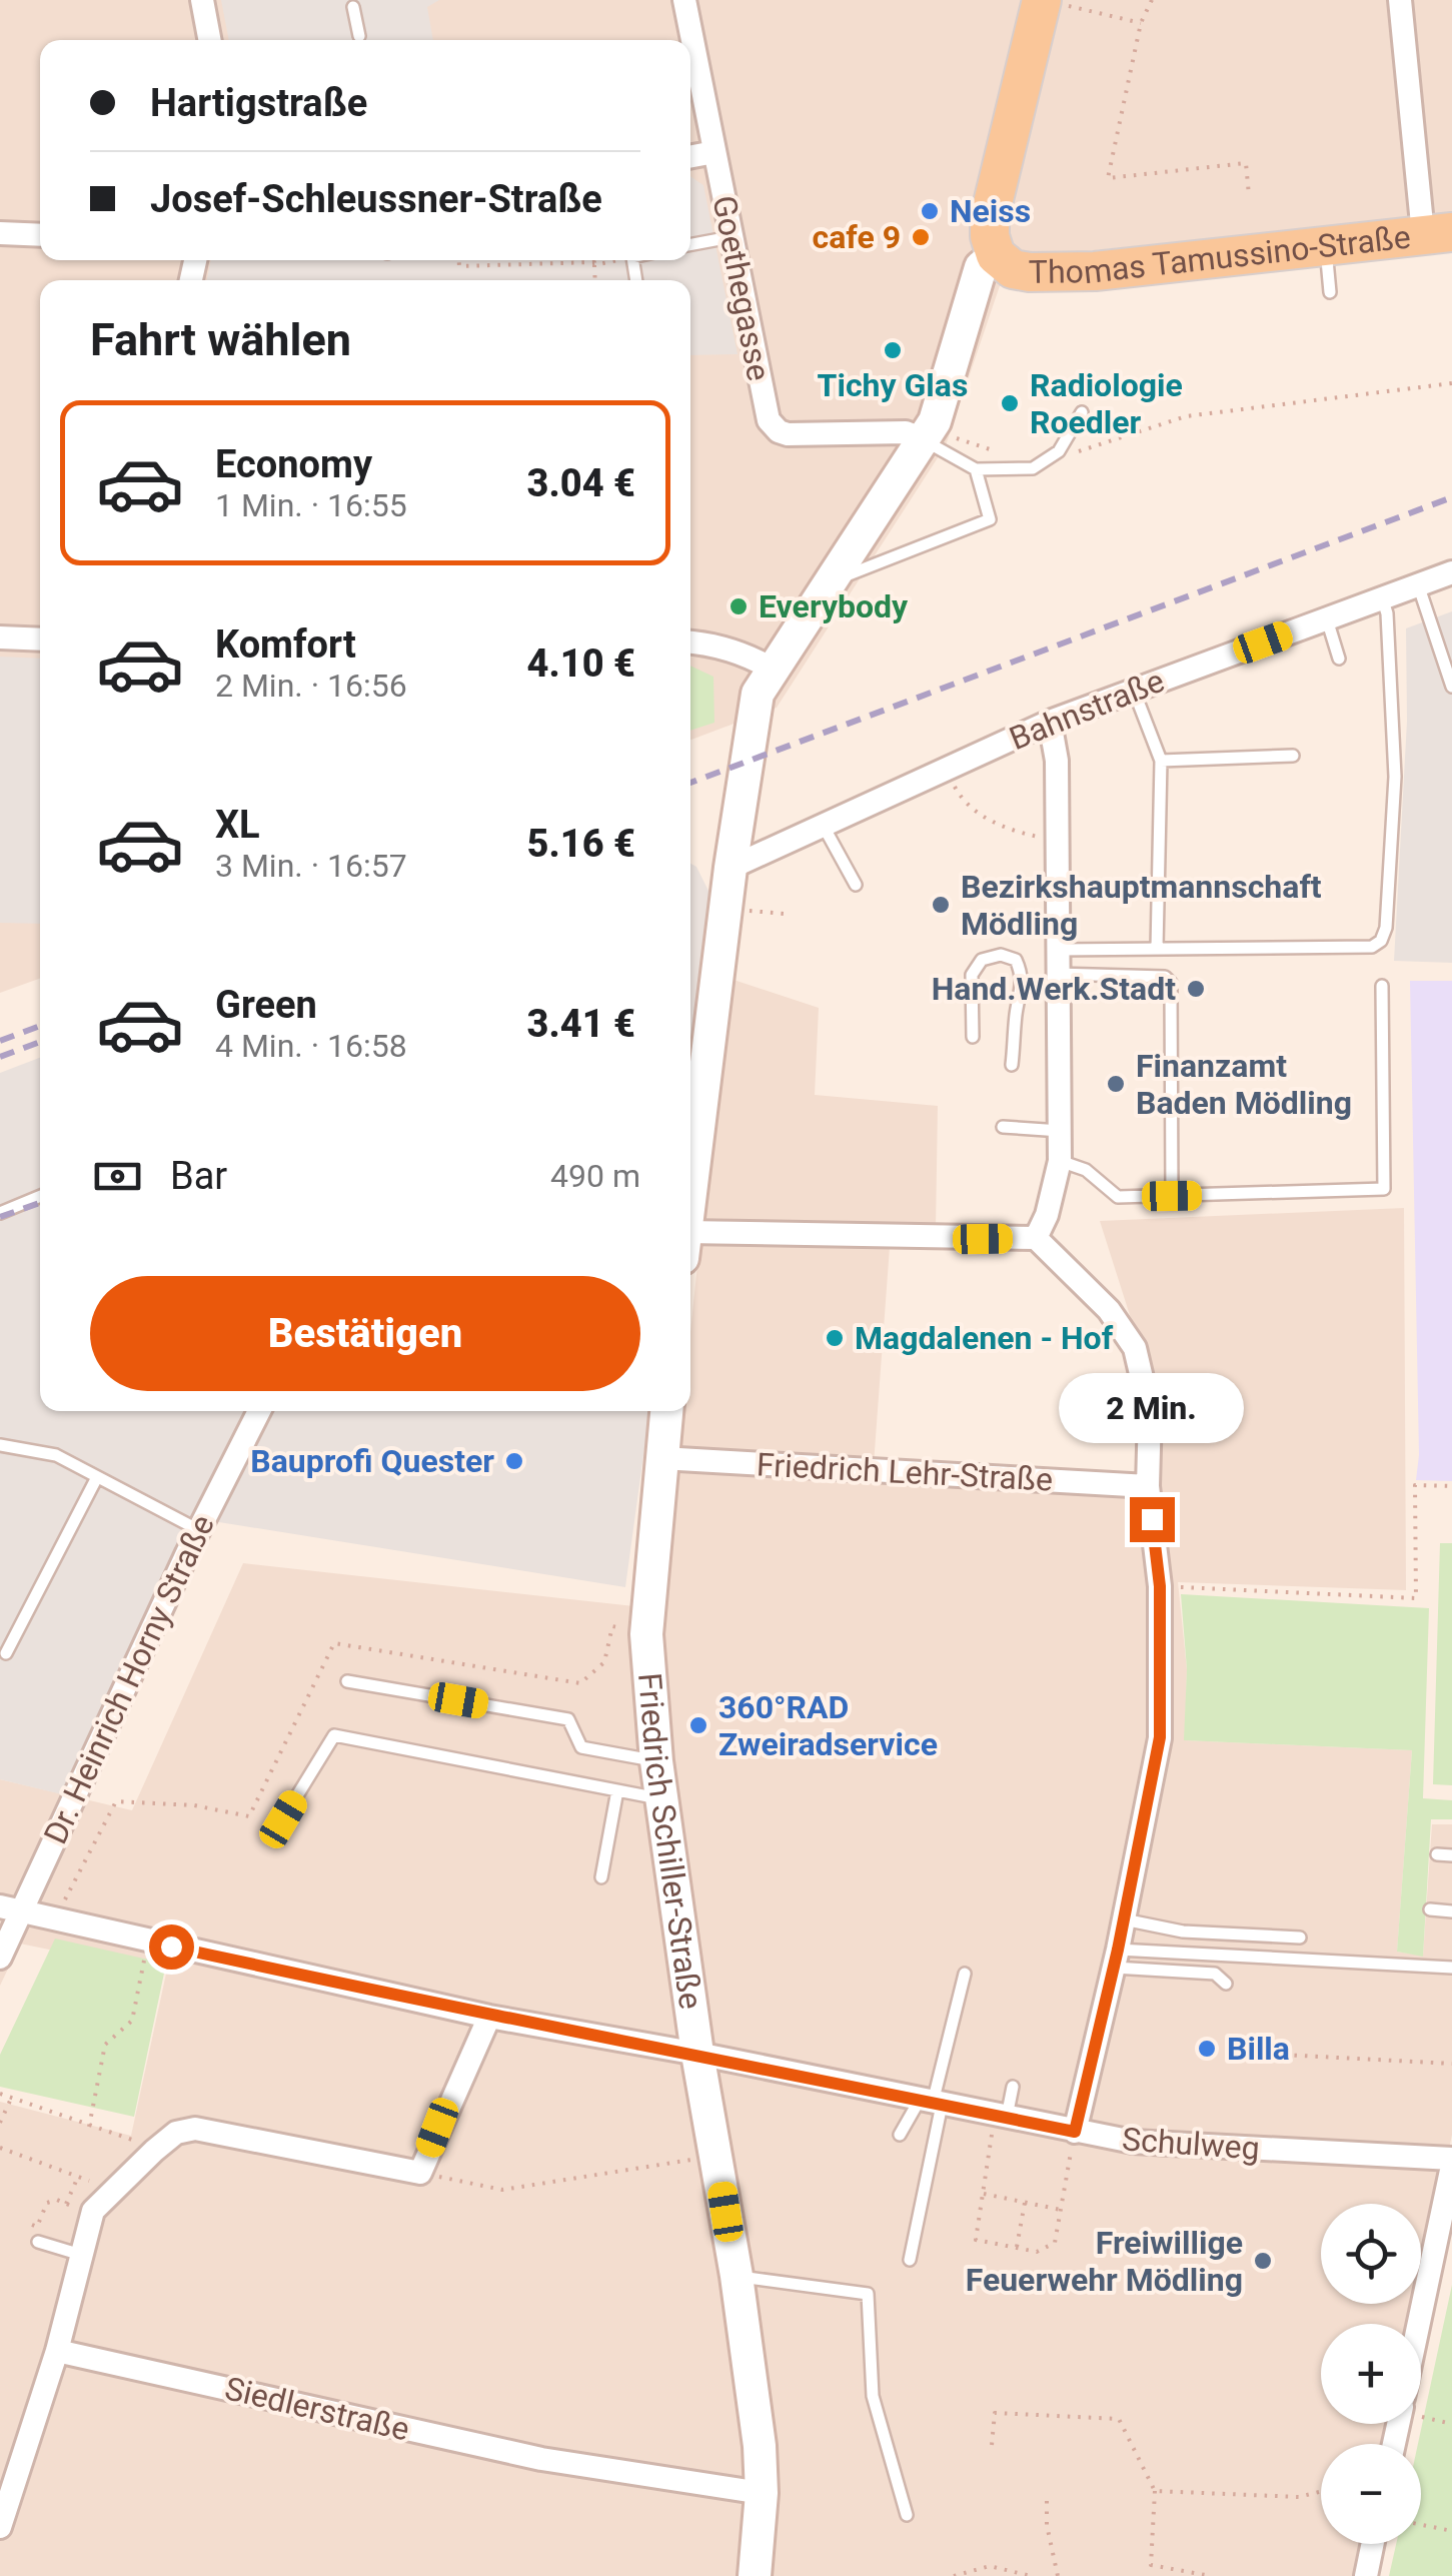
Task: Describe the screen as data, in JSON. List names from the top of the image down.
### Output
{
  "streets": {
    "main road": ["Thomas Tamussino-Straße"],
    "street": [
      "Goethegasse",
      "Bahnstraße",
      "Friedrich Lehr-Straße",
      "Dr. Heinrich Horny Straße",
      "Friedrich Schiller-Straße",
      "Schulweg",
      "Siedlerstraße"
    ]
  },
  "crossings": [
    ["Friedrich Lehr-Straße", "Friedrich Schiller-Straße"],
    ["Dr. Heinrich Horny Straße", "Schulweg"],
    ["Friedrich Schiller-Straße", "Schulweg"],
    ["Friedrich Schiller-Straße", "Siedlerstraße"]
  ],
  "places": [
    "Neiss",
    "cafe 9",
    "Tichy Glas",
    "Radiologie Roedler",
    "Everybody",
    "Bezirkshauptmannschaft Mödling",
    "Hand.Werk.Stadt",
    "Finanzamt Baden Mödling",
    "Magdalenen - Hof",
    "Bauprofi Quester",
    "360°RAD Zweiradservice",
    "Billa",
    "Freiwillige Feuerwehr Mödling"
  ],
  "page": {
    "banner": ["Hartigstraße", "Josef-Schleussner-Straße"],
    "heading": "Fahrt wählen",
    "list": [
      {
        "name": "Economy",
        "note": "1 Min. · 16:55",
        "value": "3.04 €"
      },
      {
        "name": "Komfort",
        "note": "2 Min. · 16:56",
        "value": "4.10 €"
      },
      {
        "name": "XL",
        "note": "3 Min. · 16:57",
        "value": "5.16 €"
      },
      {
        "name": "Green",
        "note": "4 Min. · 16:58",
        "value": "3.41 €"
      }
    ],
    "pay": ["Bar", "490 m"],
    "buttons": "Bestätigen",
    "bubble": "2 Min.",
    "map_buttons": ["+", "−"]
  }
}
